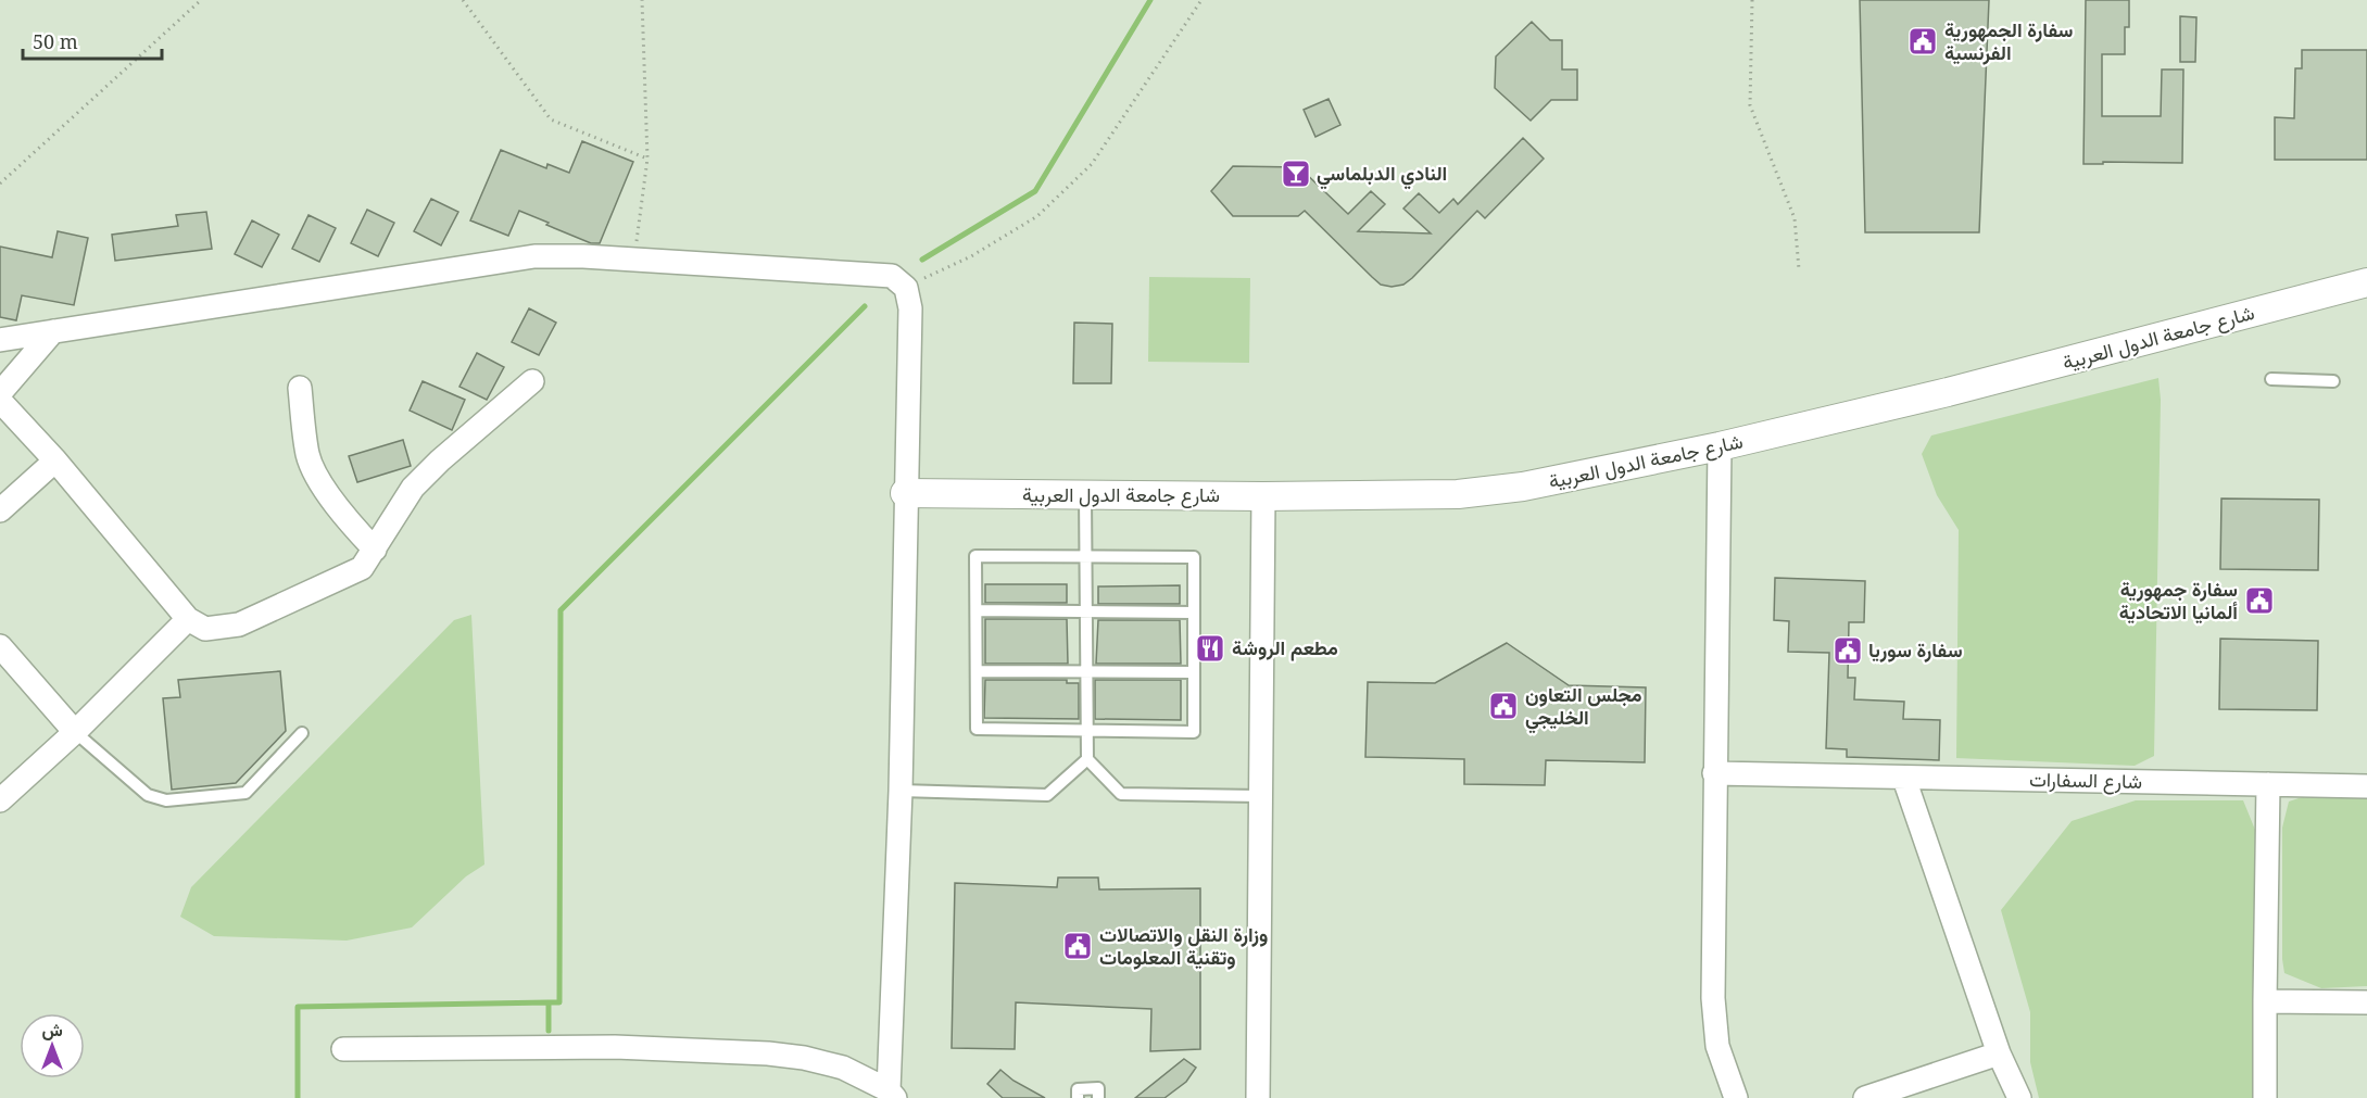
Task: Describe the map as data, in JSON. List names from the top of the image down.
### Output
{
  "streets": {
    "street": ["شارع جامعة الدول العربية", "شارع السفارات"]
  },
  "places": {
    "public building": [
      "سفارة الجمهورية الفرنسية",
      "سفارة جمهورية ألمانيا الاتحادية",
      "سفارة سوريا",
      "مجلس التعاون الخليجي",
      "وزارة النقل والاتصالات وتقنية المعلومات"
    ],
    "bar": ["النادي الدبلماسي"],
    "restaurant": ["مطعم الروشة"]
  },
  "scale_bar": "50 m",
  "north": "top"
}
